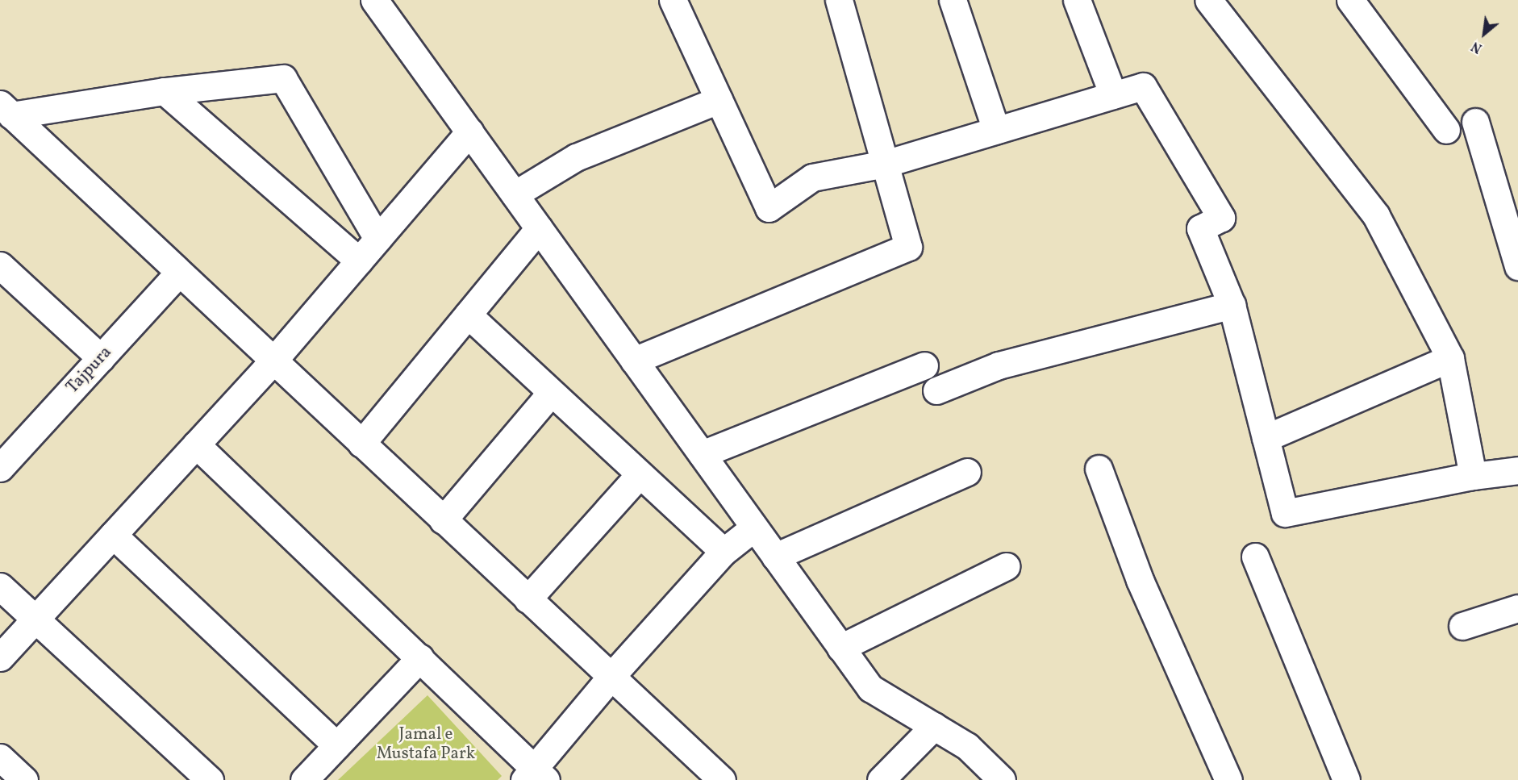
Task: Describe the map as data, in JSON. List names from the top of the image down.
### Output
{
  "streets": {
    "street": ["Tajpura"]
  },
  "parks": ["Jamal e Mustafa Park"],
  "north": "bottom left"
}
